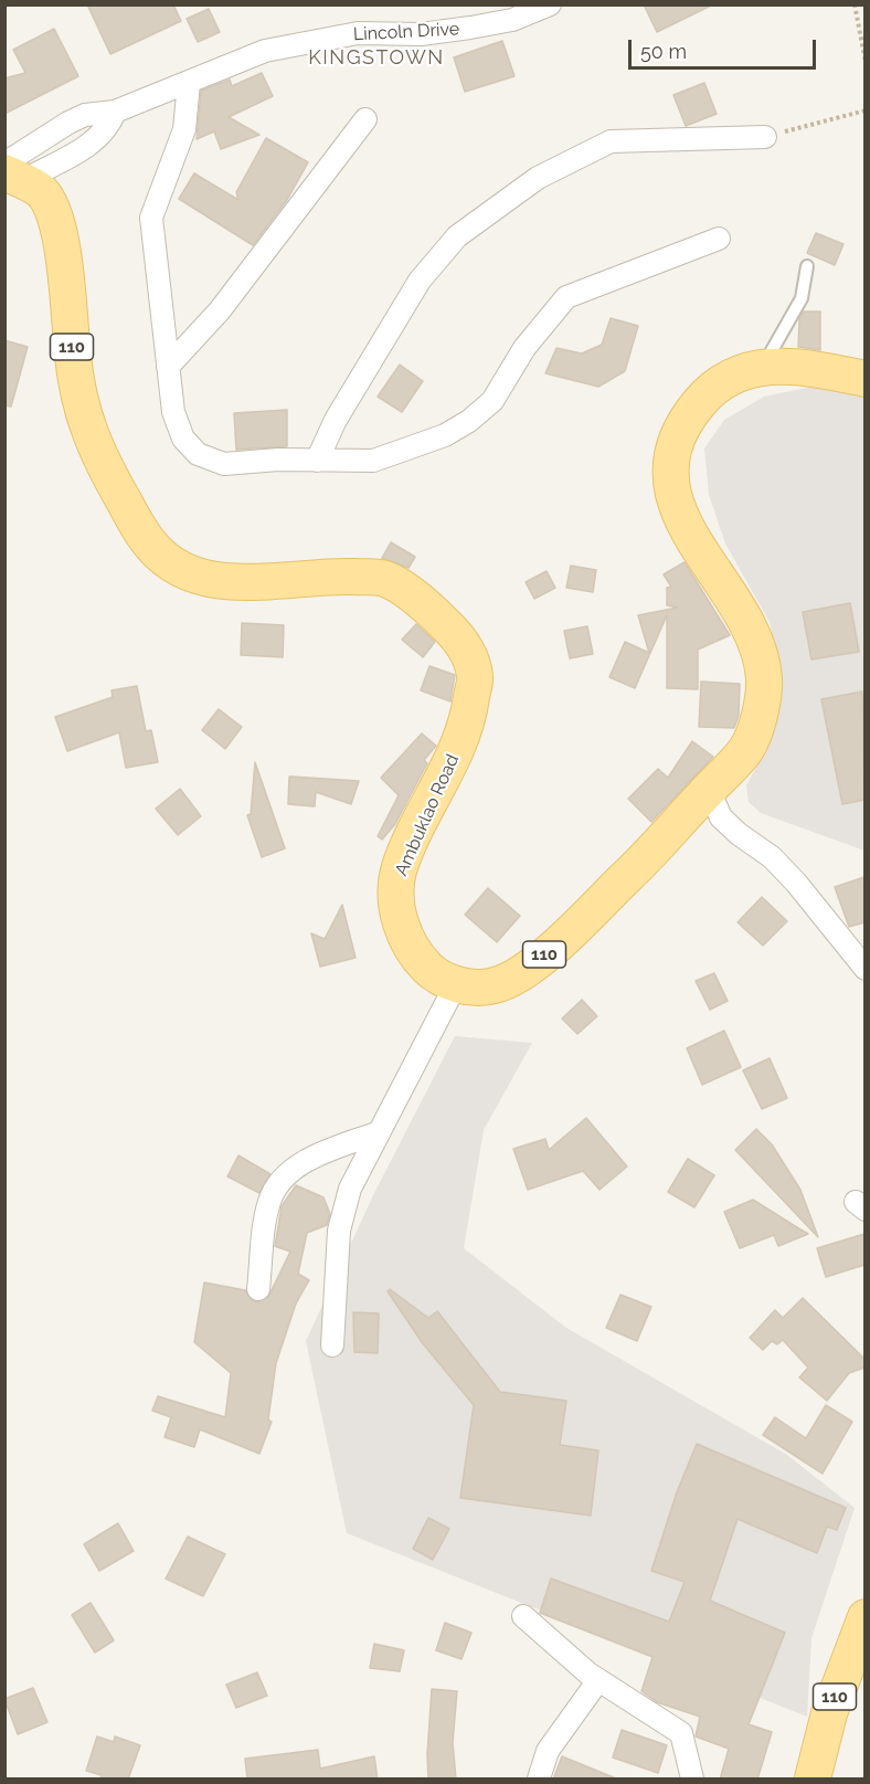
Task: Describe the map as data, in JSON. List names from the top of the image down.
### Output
{
  "streets": {
    "main road": ["110", "Ambuklao Road"],
    "street": ["Lincoln Drive"]
  },
  "crossings": [
    ["Lincoln Drive", "Ambuklao Road"]
  ],
  "districts": ["KINGSTOWN"],
  "scale_bar": "50 m"
}
